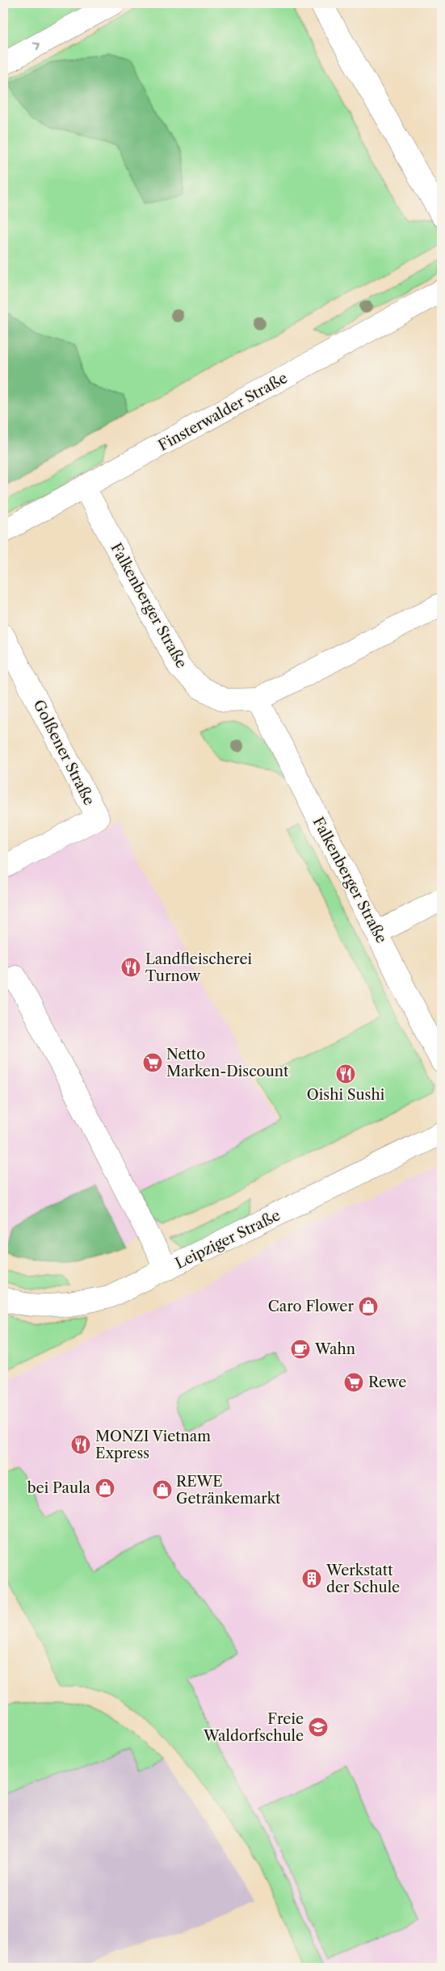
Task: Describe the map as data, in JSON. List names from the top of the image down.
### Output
{
  "streets": {
    "street": [
      "Finsterwalder Straße",
      "Falkenberger Straße",
      "Golßener Straße",
      "Leipziger Straße"
    ]
  },
  "crossings": [
    ["Finsterwalder Straße", "Falkenberger Straße"]
  ],
  "places": {
    "restaurant": ["Landfleischerei Turnow", "Oishi Sushi", "MONZI Vietnam Express"],
    "supermarket": ["Netto Marken-Discount", "Rewe"],
    "shop": ["Caro Flower", "bei Paula", "REWE Getränkemarkt"],
    "cafe": ["Wahn"],
    "building": ["Werkstatt der Schule"],
    "school or university": ["Freie Waldorfschule"]
  }
}
